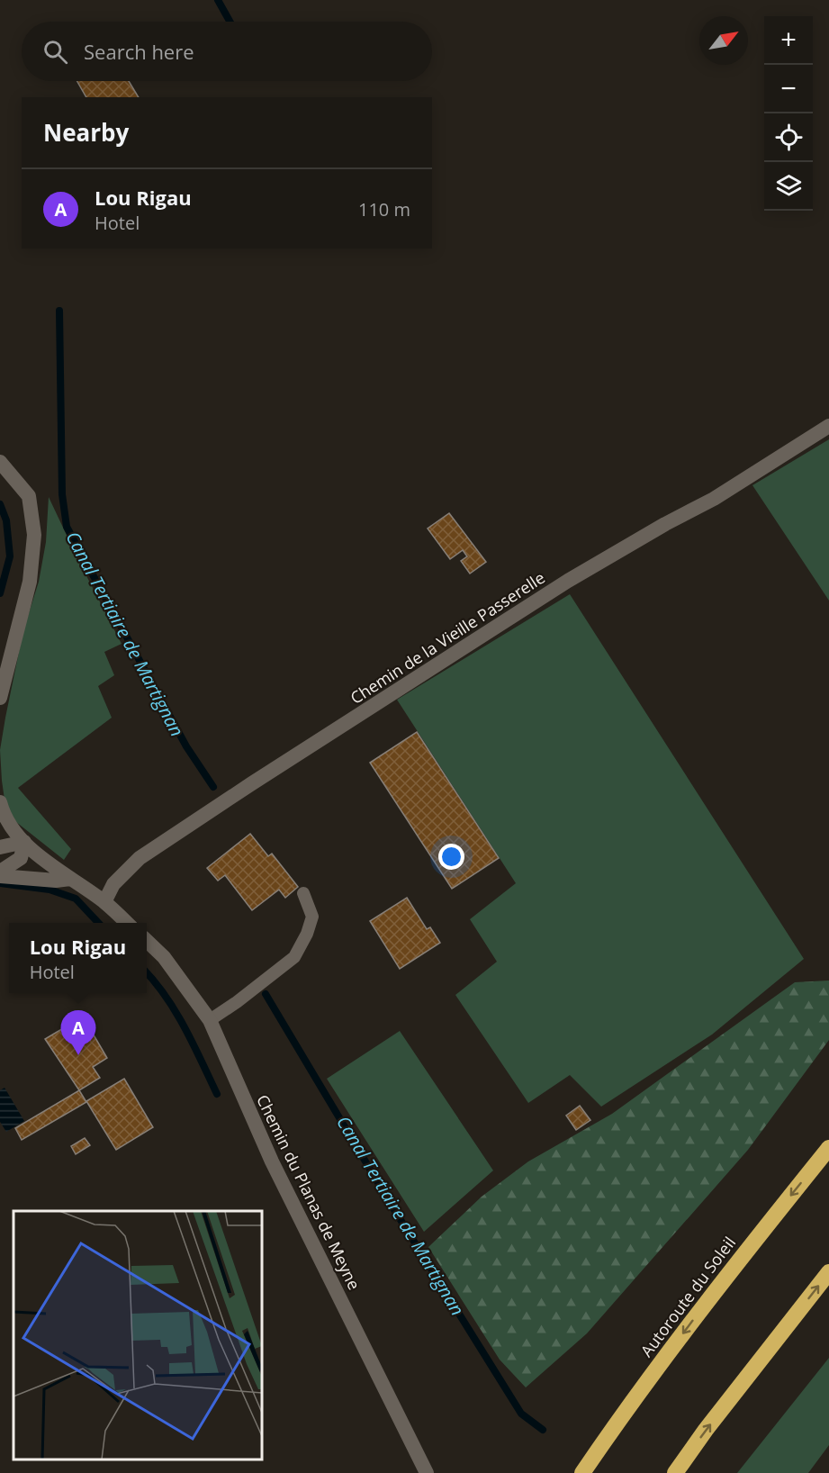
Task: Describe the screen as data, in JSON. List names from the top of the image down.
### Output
{
  "streets": {
    "highway": ["Autoroute du Soleil"],
    "street": ["Chemin de la Vieille Passerelle", "Chemin du Planas de Meyne"]
  },
  "water": ["Canal Tertiaire de Martignan"],
  "north": "top right",
  "page": {
    "map_buttons": ["+", "−"],
    "search": "Search here",
    "heading": "Nearby",
    "list": [
      {
        "mark": "A",
        "name": "Lou Rigau",
        "note": "Hotel",
        "value": "110 m"
      }
    ],
    "popup": ["Lou Rigau", "Hotel"],
    "pins": "A"
  }
}
